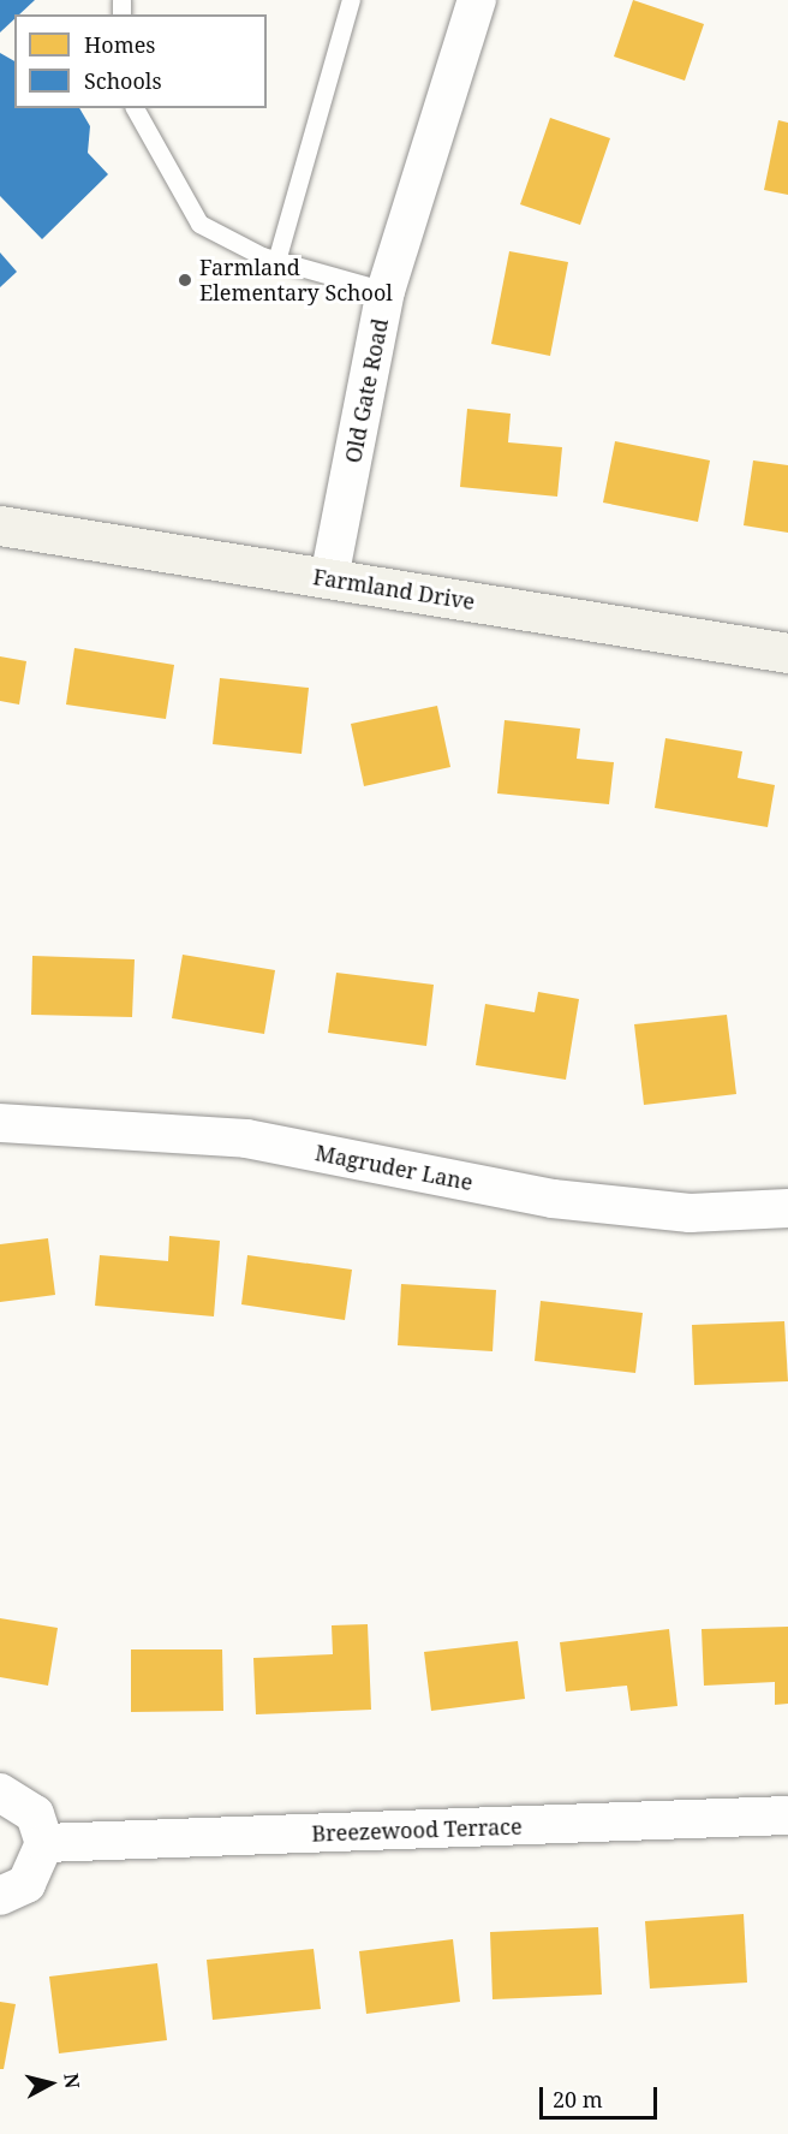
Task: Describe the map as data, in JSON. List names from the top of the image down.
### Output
{
  "streets": {
    "street": [
      "Old Gate Road",
      "Farmland Drive",
      "Magruder Lane",
      "Breezewood Terrace"
    ]
  },
  "crossings": [
    ["Old Gate Road", "Farmland Drive"]
  ],
  "places": ["Farmland Elementary School"],
  "legend": ["Homes", "Schools"],
  "scale_bar": "20 m",
  "north": "right"
}
